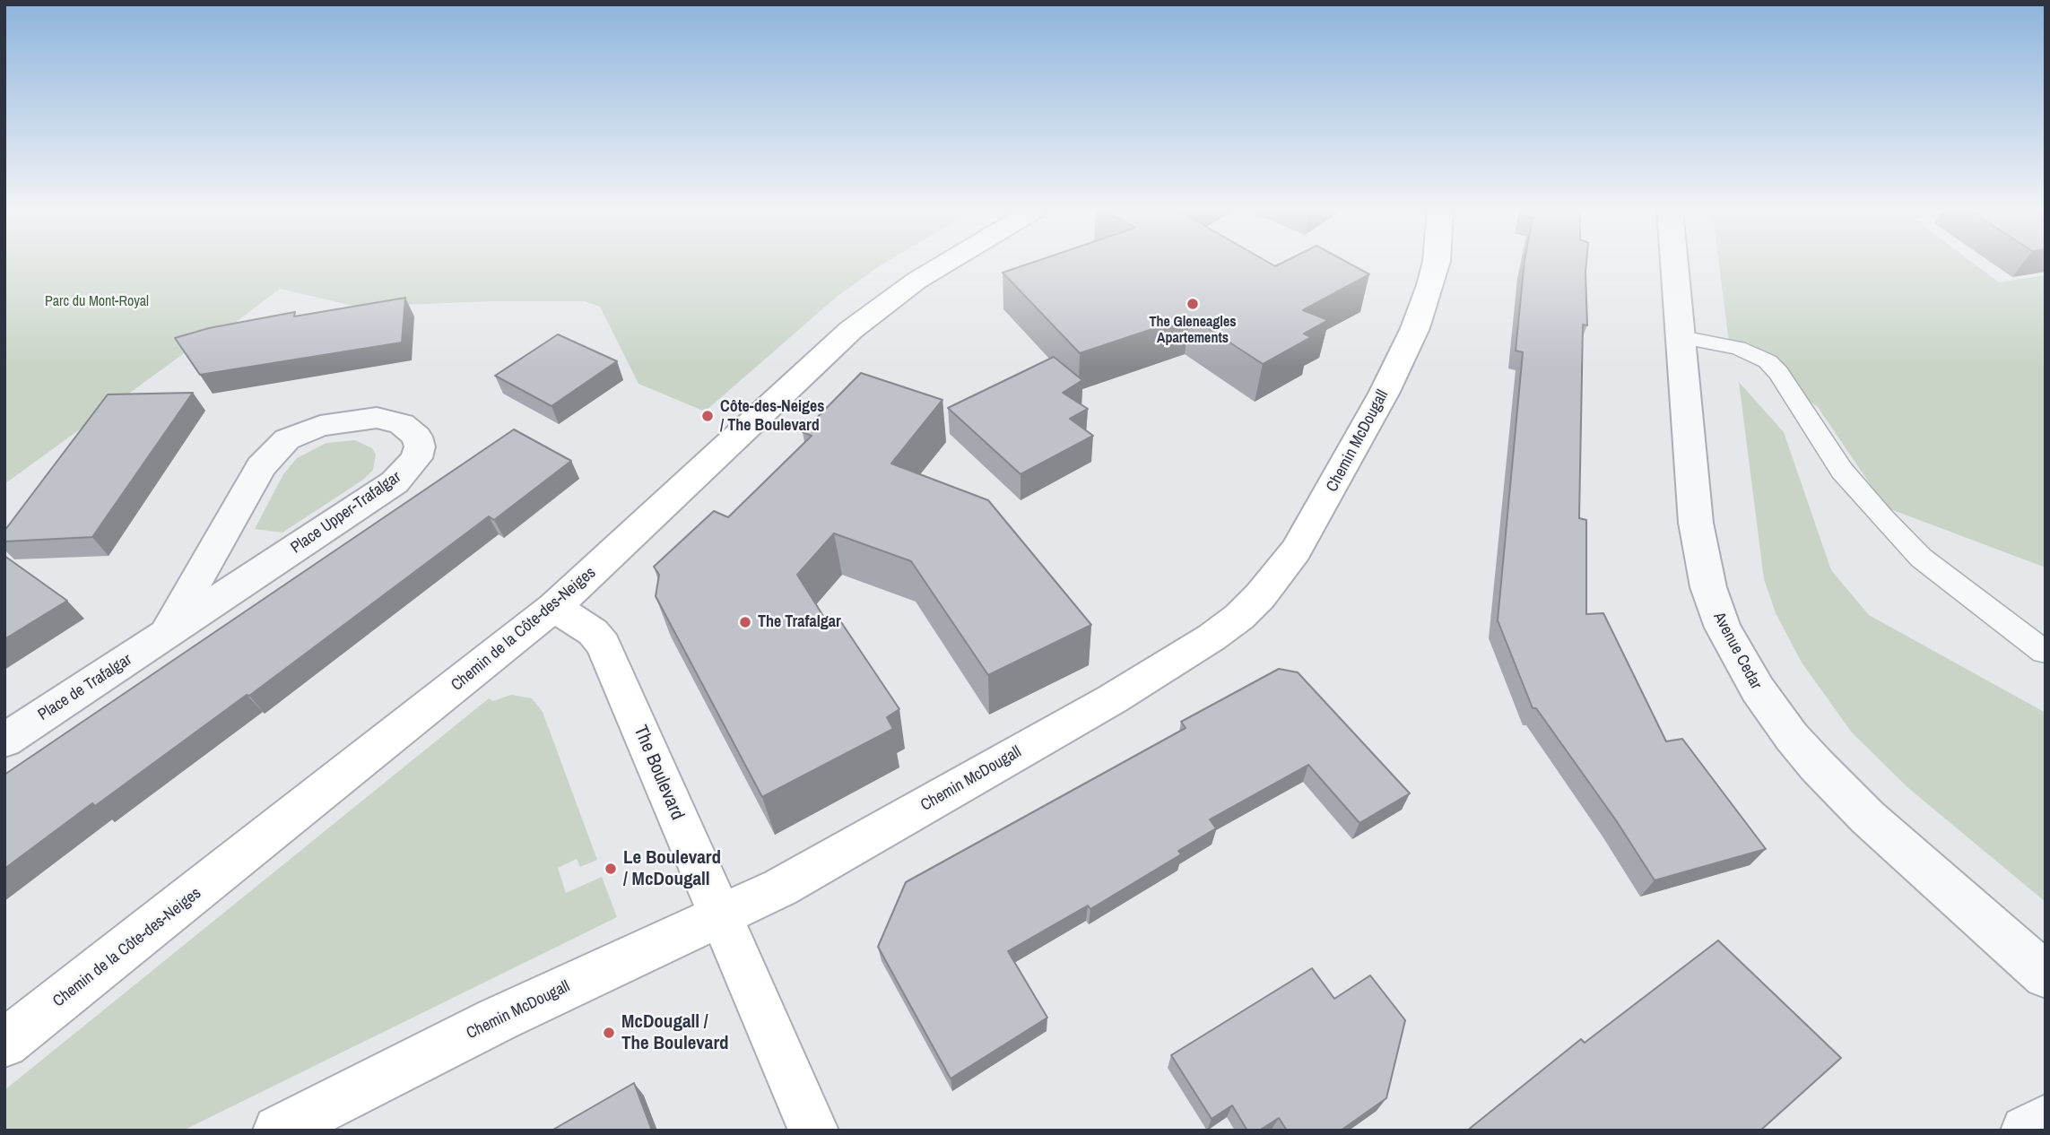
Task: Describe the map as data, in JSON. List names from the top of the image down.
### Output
{
  "streets": {
    "main road": ["Chemin McDougall", "Chemin de la Côte-des-Neiges", "The Boulevard"],
    "street": ["Place Upper-Trafalgar", "Avenue Cedar", "Place de Trafalgar"]
  },
  "crossings": [
    ["Chemin McDougall", "The Boulevard"],
    ["Place Upper-Trafalgar", "Place de Trafalgar"],
    ["Chemin de la Côte-des-Neiges", "The Boulevard"]
  ],
  "parks": ["Parc du Mont-Royal"],
  "places": [
    "The Gleneagles Apartements",
    "Côte-des-Neiges / The Boulevard",
    "The Trafalgar",
    "Le Boulevard / McDougall",
    "McDougall / The Boulevard"
  ]
}
